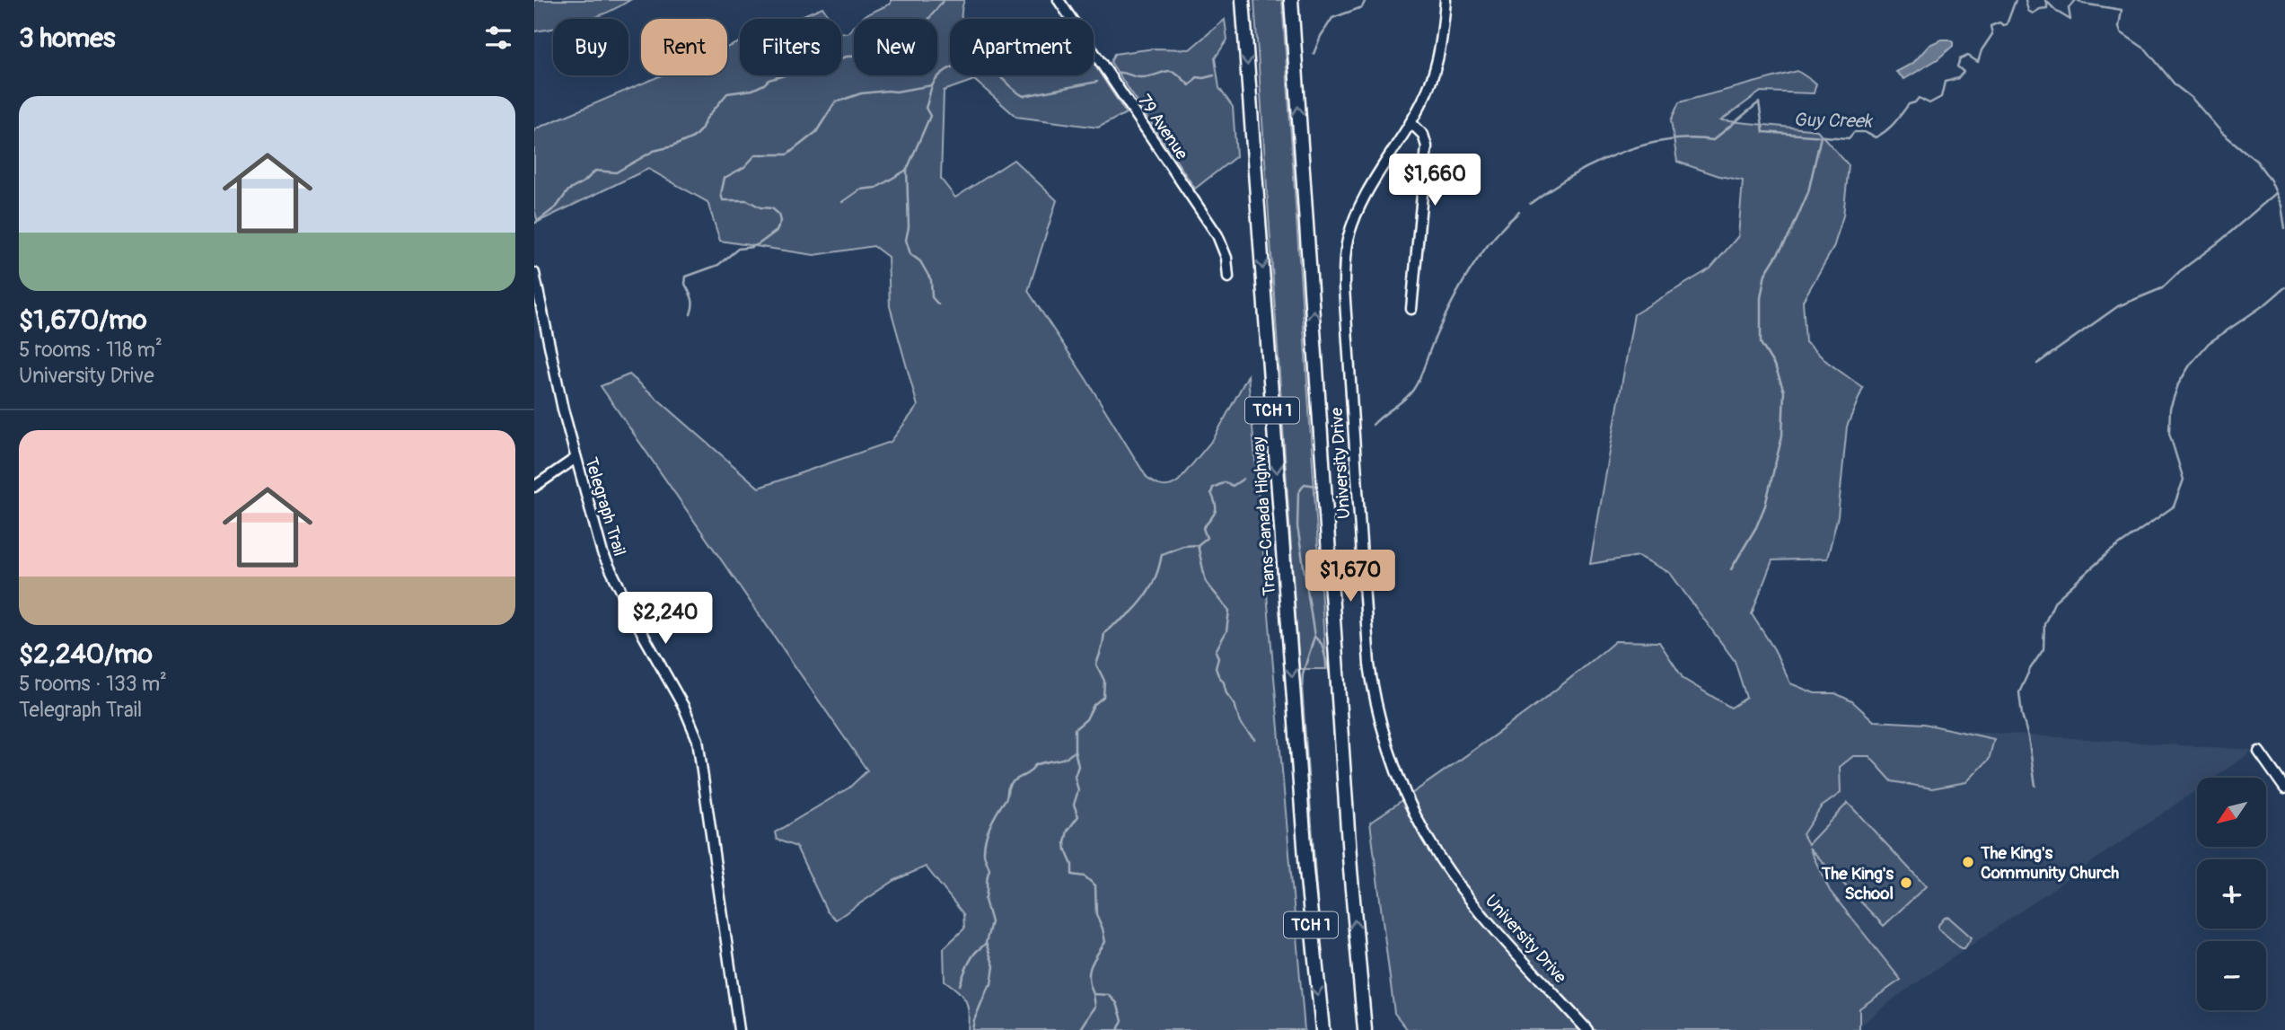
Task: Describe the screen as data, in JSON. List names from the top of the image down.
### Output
{
  "streets": {
    "highway": ["TCH 1", "Trans-Canada Highway"],
    "street": ["79 Avenue", "University Drive", "Telegraph Trail"]
  },
  "water": ["Guy Creek"],
  "places": ["The King's Community Church", "The King's School"],
  "north": "bottom left",
  "page": {
    "heading": "3 homes",
    "chip": [
      "Buy",
      "Rent",
      "Filters",
      "New",
      "Apartment"
    ],
    "list": [
      {
        "name": "$1,670/mo",
        "note": "5 rooms · 118 m² · University Drive"
      },
      {
        "name": "$2,240/mo",
        "note": "5 rooms · 133 m² · Telegraph Trail"
      }
    ],
    "price": ["$1,660", "$1,670", "$2,240"],
    "map_buttons": ["+", "−"]
  }
}
